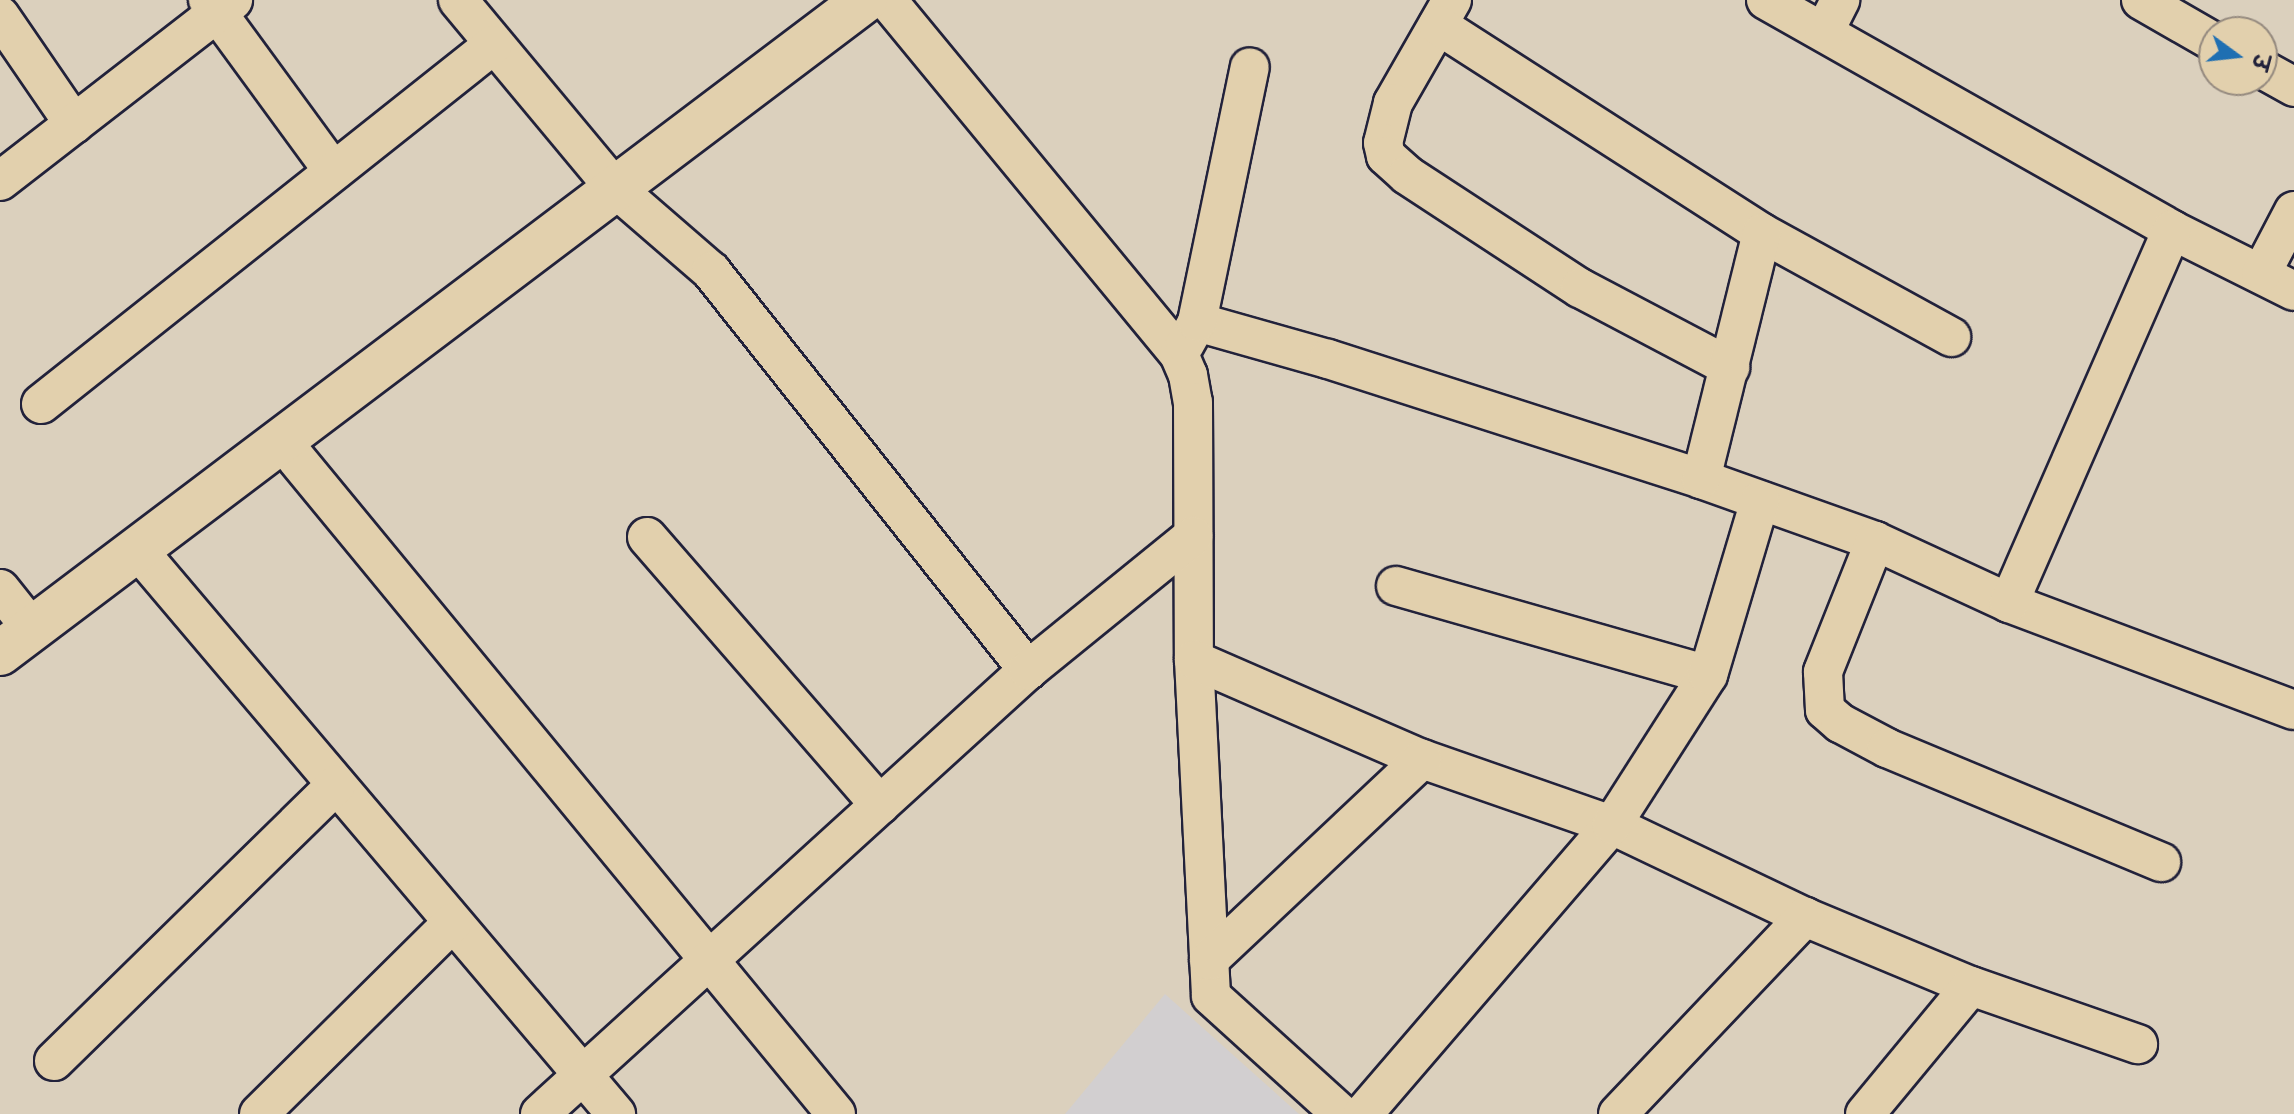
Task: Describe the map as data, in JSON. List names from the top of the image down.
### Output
{
  "north": "right"
}
